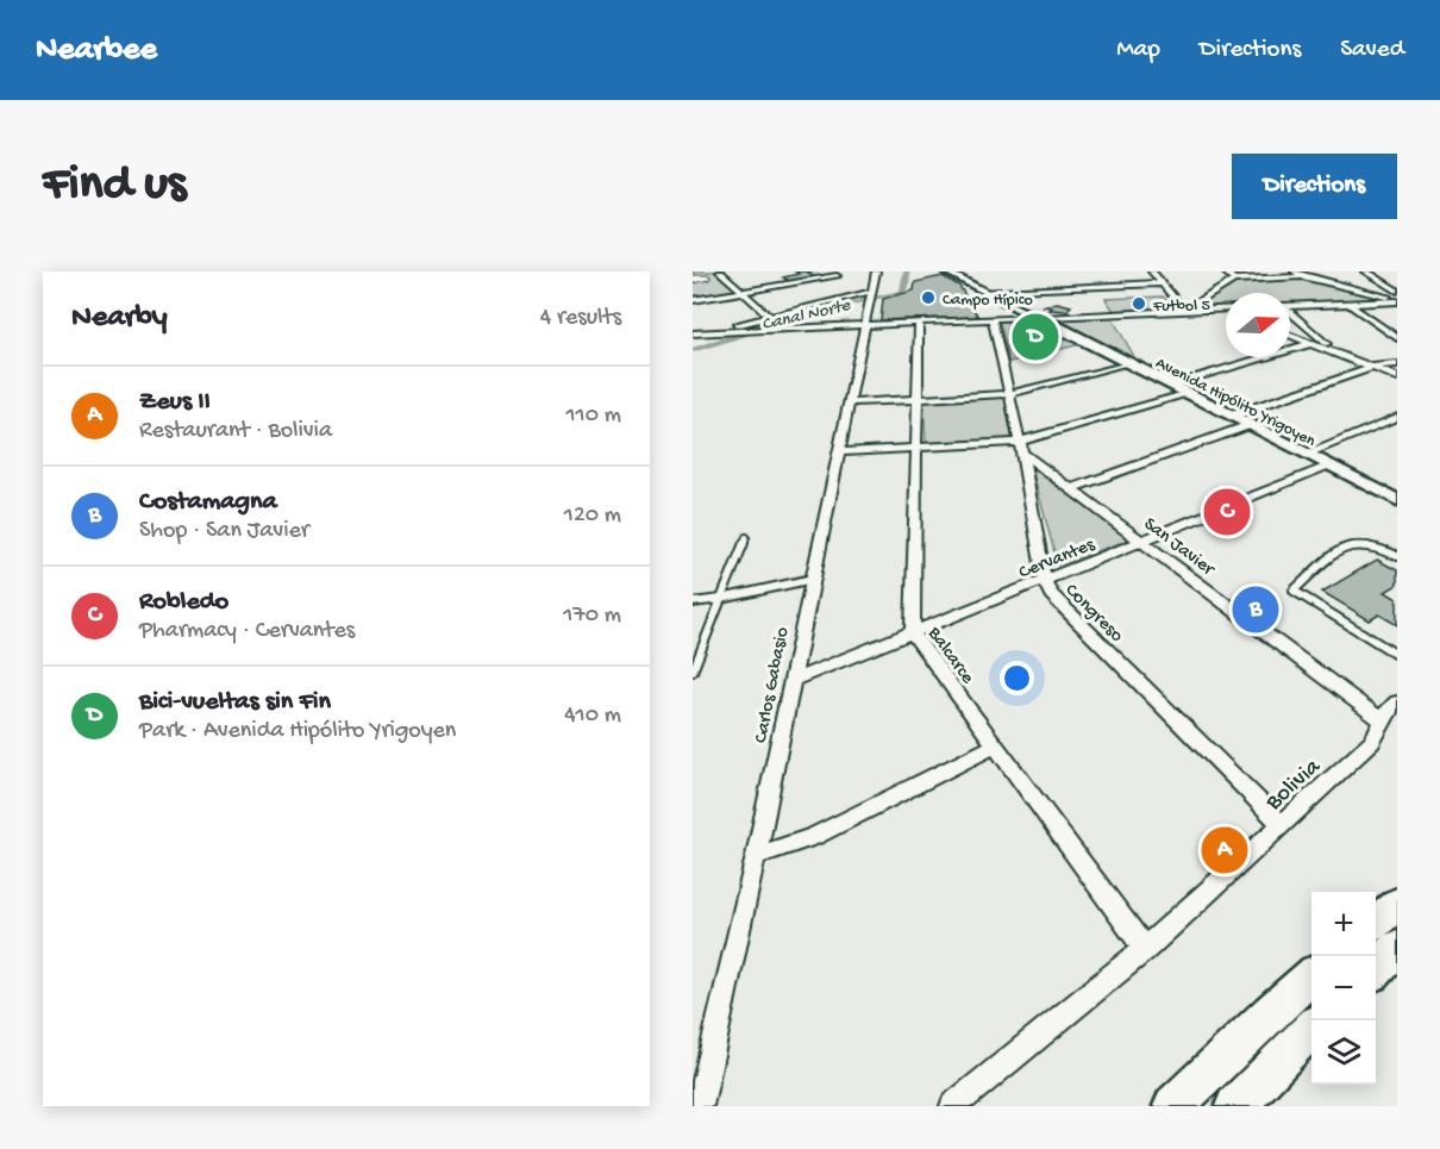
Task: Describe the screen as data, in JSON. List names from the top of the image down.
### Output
{
  "streets": {
    "street": [
      "Avenida Hipólito Yrigoyen",
      "San Javier",
      "Cervantes",
      "Congreso",
      "Balcarce",
      "Carlos Gabasio",
      "Bolivia"
    ]
  },
  "crossings": [
    ["Avenida Hipólito Yrigoyen", "Cervantes"],
    ["San Javier", "Cervantes"],
    ["San Javier", "Congreso"],
    ["San Javier", "Bolivia"],
    ["Cervantes", "Congreso"],
    ["Cervantes", "Balcarce"],
    ["Cervantes", "Carlos Gabasio"],
    ["Congreso", "Bolivia"],
    ["Balcarce", "Bolivia"]
  ],
  "water": ["Canal Norte"],
  "places": ["Campo Hípico", "Futbol 5"],
  "north": "right",
  "page": {
    "header": "Nearbee",
    "nav": ["Map", "Directions", "Saved"],
    "buttons": "Directions",
    "title": "Find us",
    "heading": ["Nearby", "4 results"],
    "pins": [
      "D",
      "C",
      "B",
      "A"
    ],
    "list": [
      {
        "mark": "A",
        "name": "Zeus II",
        "note": "Restaurant · Bolivia",
        "value": "110 m"
      },
      {
        "mark": "B",
        "name": "Costamagna",
        "note": "Shop · San Javier",
        "value": "120 m"
      },
      {
        "mark": "C",
        "name": "Robledo",
        "note": "Pharmacy · Cervantes",
        "value": "170 m"
      },
      {
        "mark": "D",
        "name": "Bici-vueltas sin Fin",
        "note": "Park · Avenida Hipólito Yrigoyen",
        "value": "410 m"
      }
    ],
    "map_buttons": ["+", "−"]
  }
}
